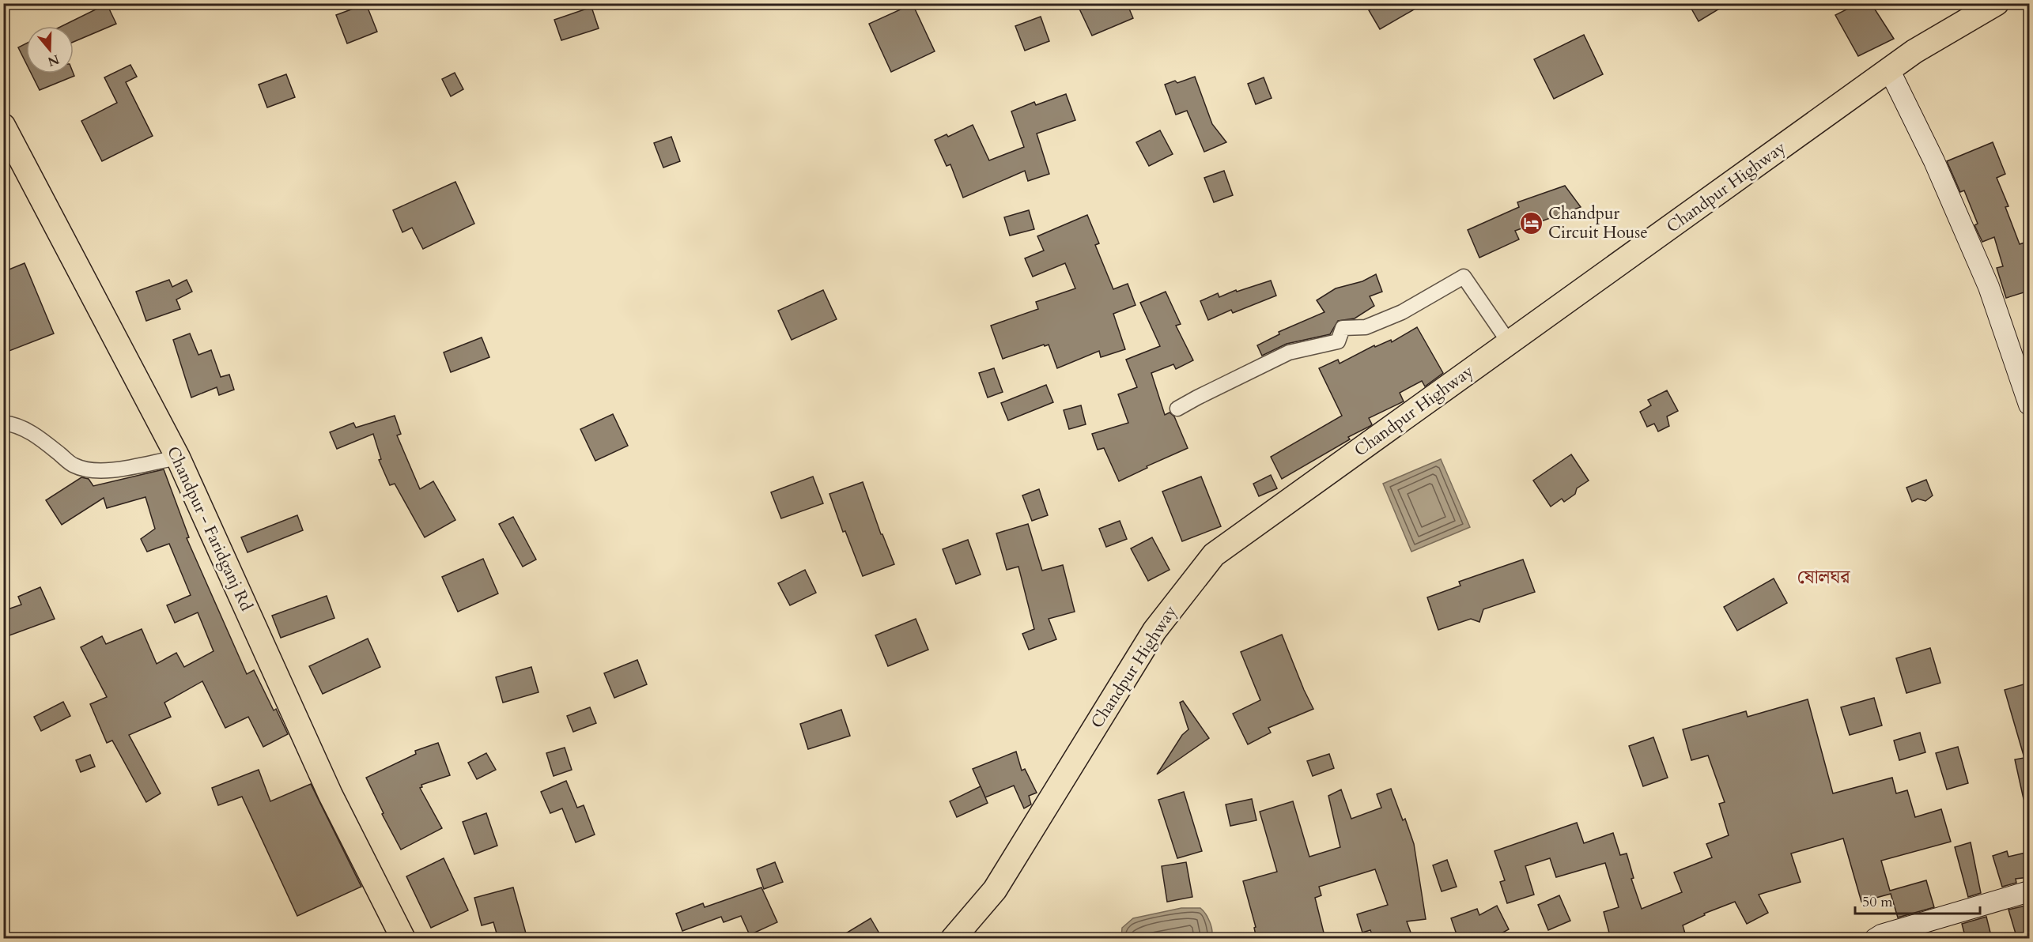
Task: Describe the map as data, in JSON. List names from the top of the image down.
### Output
{
  "streets": {
    "main road": ["Chandpur Highway", "Chandpur - Faridganj Rd"]
  },
  "districts": ["ষোলঘর"],
  "places": {
    "hotel": ["Chandpur Circuit House"]
  },
  "scale_bar": "50 m",
  "north": "bottom"
}
